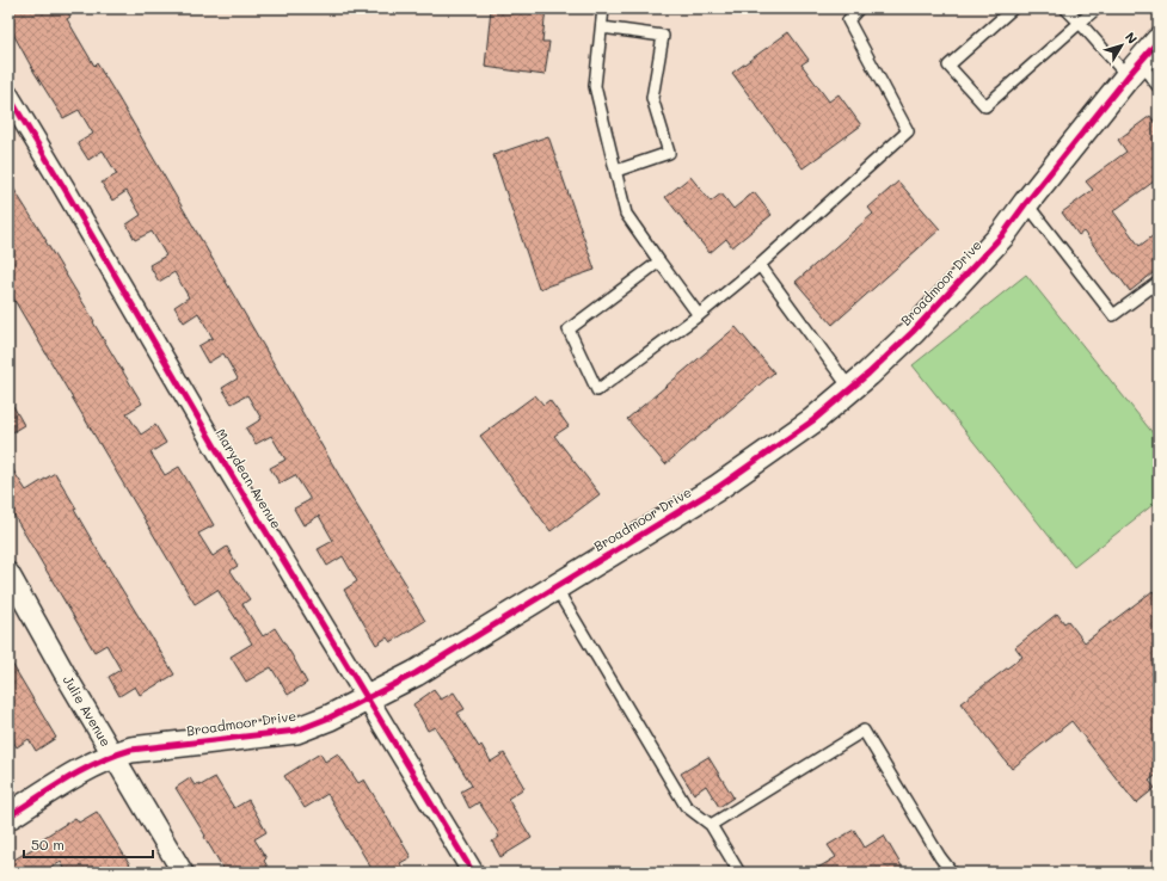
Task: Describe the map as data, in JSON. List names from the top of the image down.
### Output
{
  "streets": {
    "street": ["Broadmoor Drive", "Marydean Avenue", "Julie Avenue"]
  },
  "crossings": [
    ["Broadmoor Drive", "Marydean Avenue"],
    ["Broadmoor Drive", "Julie Avenue"]
  ],
  "scale_bar": "50 m",
  "north": "top right"
}
